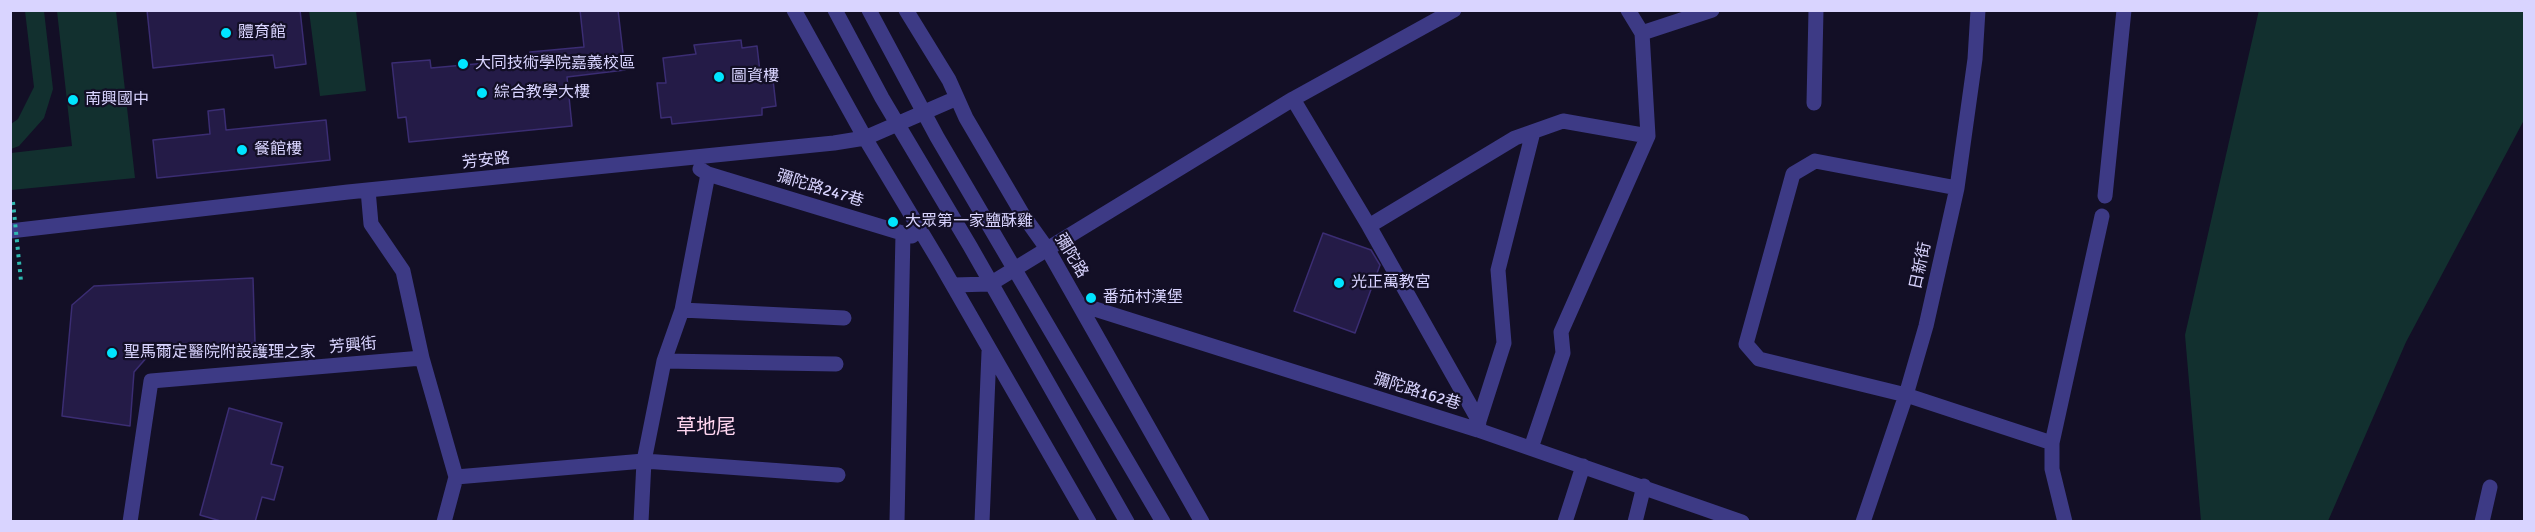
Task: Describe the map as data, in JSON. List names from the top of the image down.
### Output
{
  "streets": {
    "street": [
      "芳安路",
      "彌陀路247巷",
      "彌陀路",
      "日新街",
      "芳興街",
      "彌陀路162巷"
    ]
  },
  "crossings": [
    ["芳安路", "彌陀路247巷"],
    ["芳安路", "彌陀路"],
    ["彌陀路", "彌陀路162巷"]
  ],
  "districts": ["草地尾"],
  "places": [
    "體育館",
    "大同技術學院嘉義校區",
    "圖資樓",
    "綜合教學大樓",
    "南興國中",
    "餐館樓",
    "大眾第一家鹽酥雞",
    "光正萬教宮",
    "番茄村漢堡",
    "聖馬爾定醫院附設護理之家"
  ]
}
